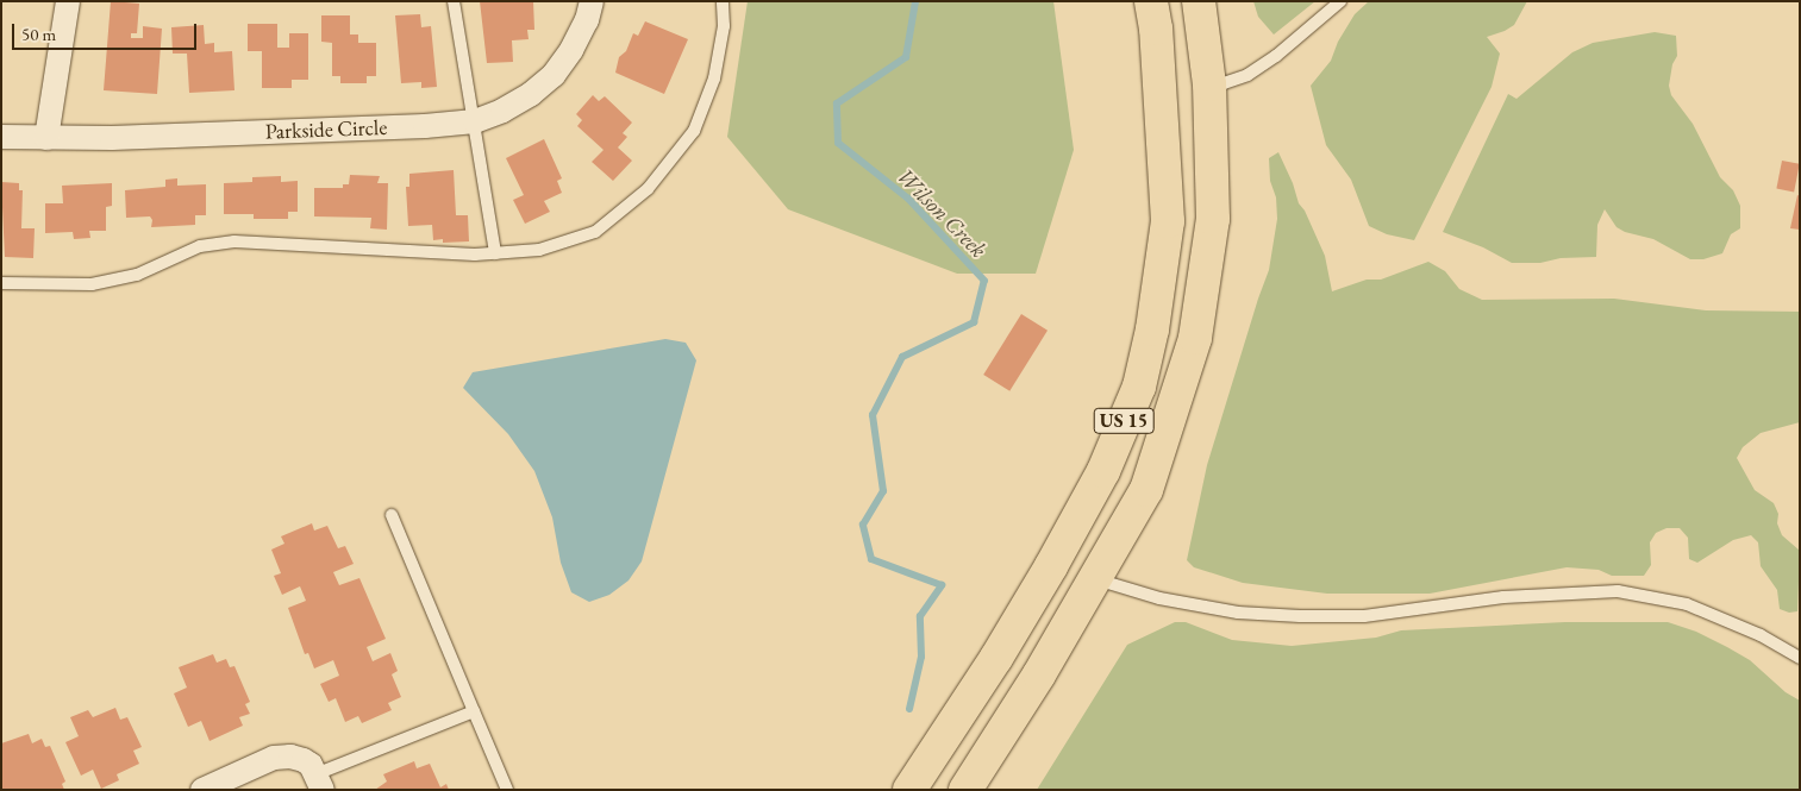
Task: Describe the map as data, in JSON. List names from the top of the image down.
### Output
{
  "streets": {
    "highway": ["US 15"],
    "street": ["Parkside Circle"]
  },
  "water": ["Wilson Creek"],
  "scale_bar": "50 m"
}
